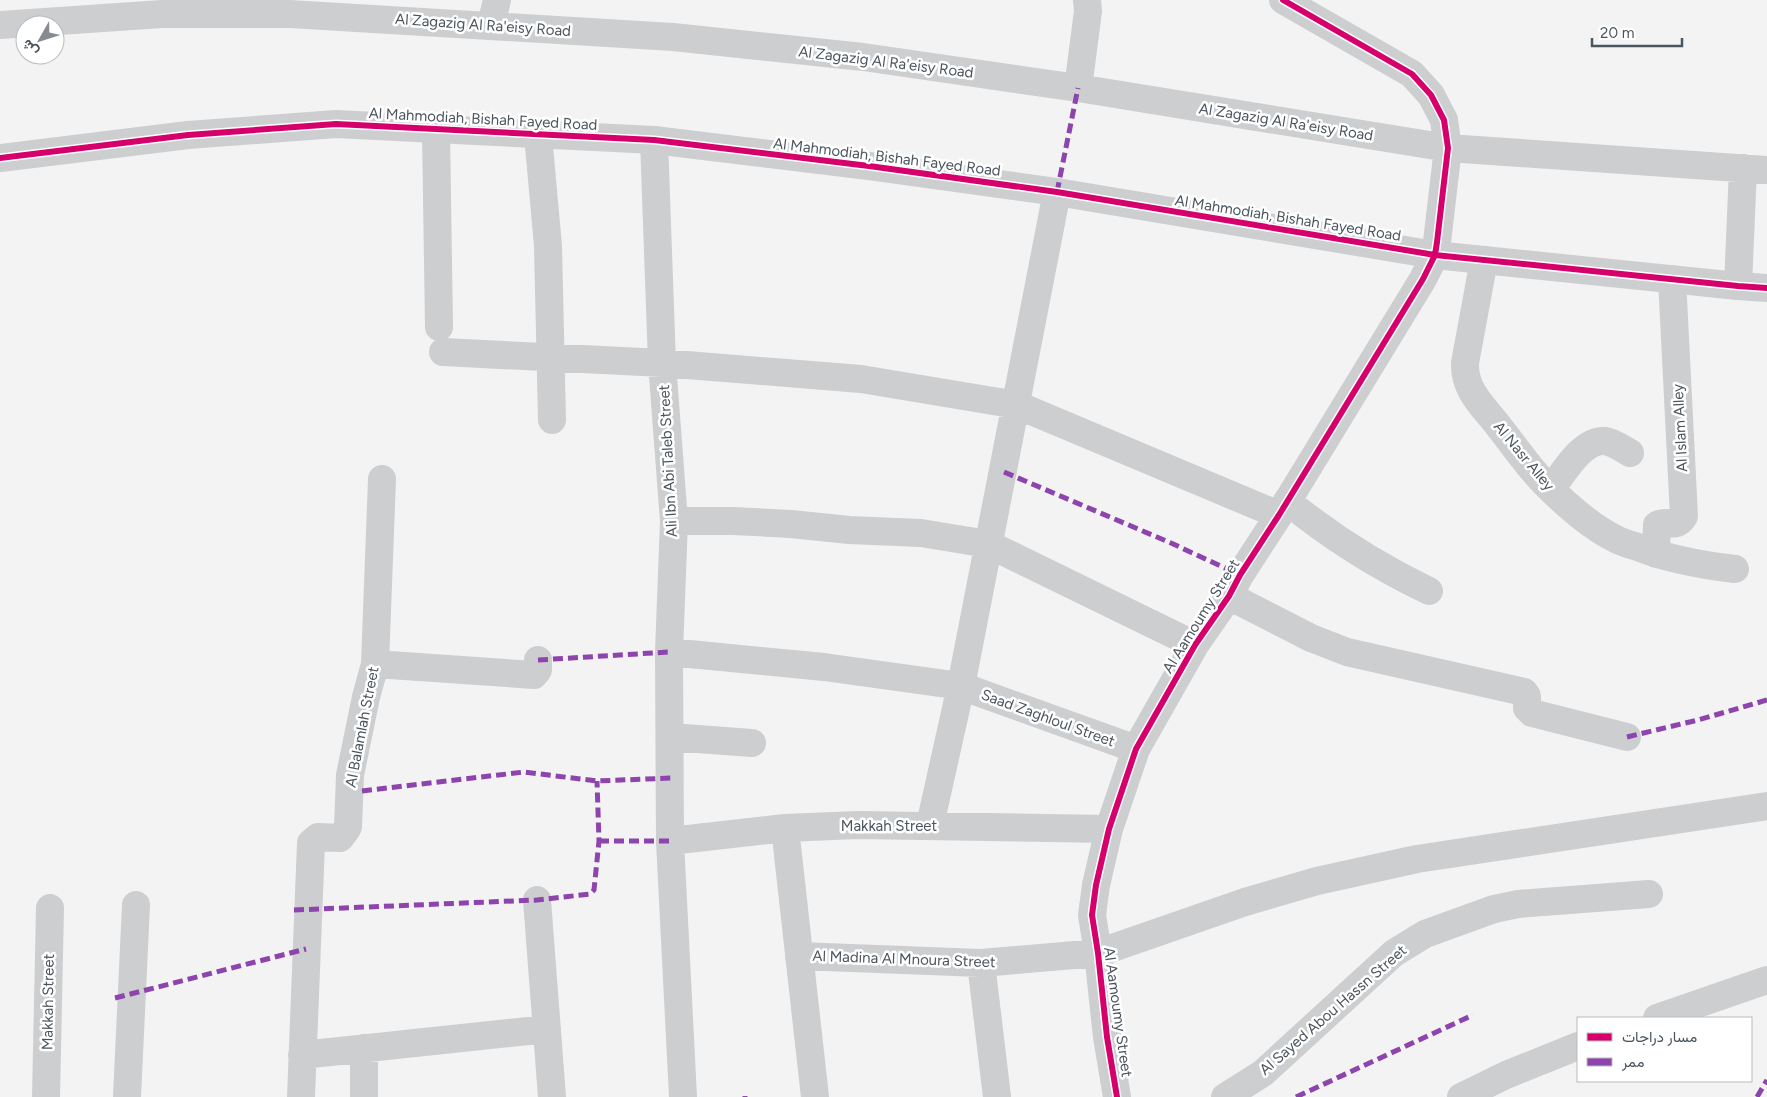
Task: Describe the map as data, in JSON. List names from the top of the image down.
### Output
{
  "streets": {
    "street": [
      "Al Zagazig Al Ra'eisy Road",
      "Al Mahmodiah, Bishah Fayed Road",
      "Al Islam Alley",
      "Al Nasr Alley",
      "Ali Ibn Abi Taleb Street",
      "Al Aamoumy Street",
      "Saad Zaghloul Street",
      "Al Balamlah Street",
      "Makkah Street",
      "Al Madina Al Mnoura Street",
      "Al Sayed Abou Hassn Street"
    ]
  },
  "crossings": [
    ["Al Zagazig Al Ra'eisy Road", "Al Aamoumy Street"],
    ["Al Mahmodiah, Bishah Fayed Road", "Al Islam Alley"],
    ["Al Mahmodiah, Bishah Fayed Road", "Al Nasr Alley"],
    ["Al Mahmodiah, Bishah Fayed Road", "Ali Ibn Abi Taleb Street"],
    ["Al Mahmodiah, Bishah Fayed Road", "Al Aamoumy Street"],
    ["Al Islam Alley", "Al Nasr Alley"],
    ["Ali Ibn Abi Taleb Street", "Saad Zaghloul Street"],
    ["Ali Ibn Abi Taleb Street", "Makkah Street"],
    ["Al Aamoumy Street", "Saad Zaghloul Street"],
    ["Al Aamoumy Street", "Makkah Street"],
    ["Al Aamoumy Street", "Al Madina Al Mnoura Street"]
  ],
  "legend": ["مسار دراجات", "ممر"],
  "scale_bar": "20 m",
  "north": "bottom left"
}
